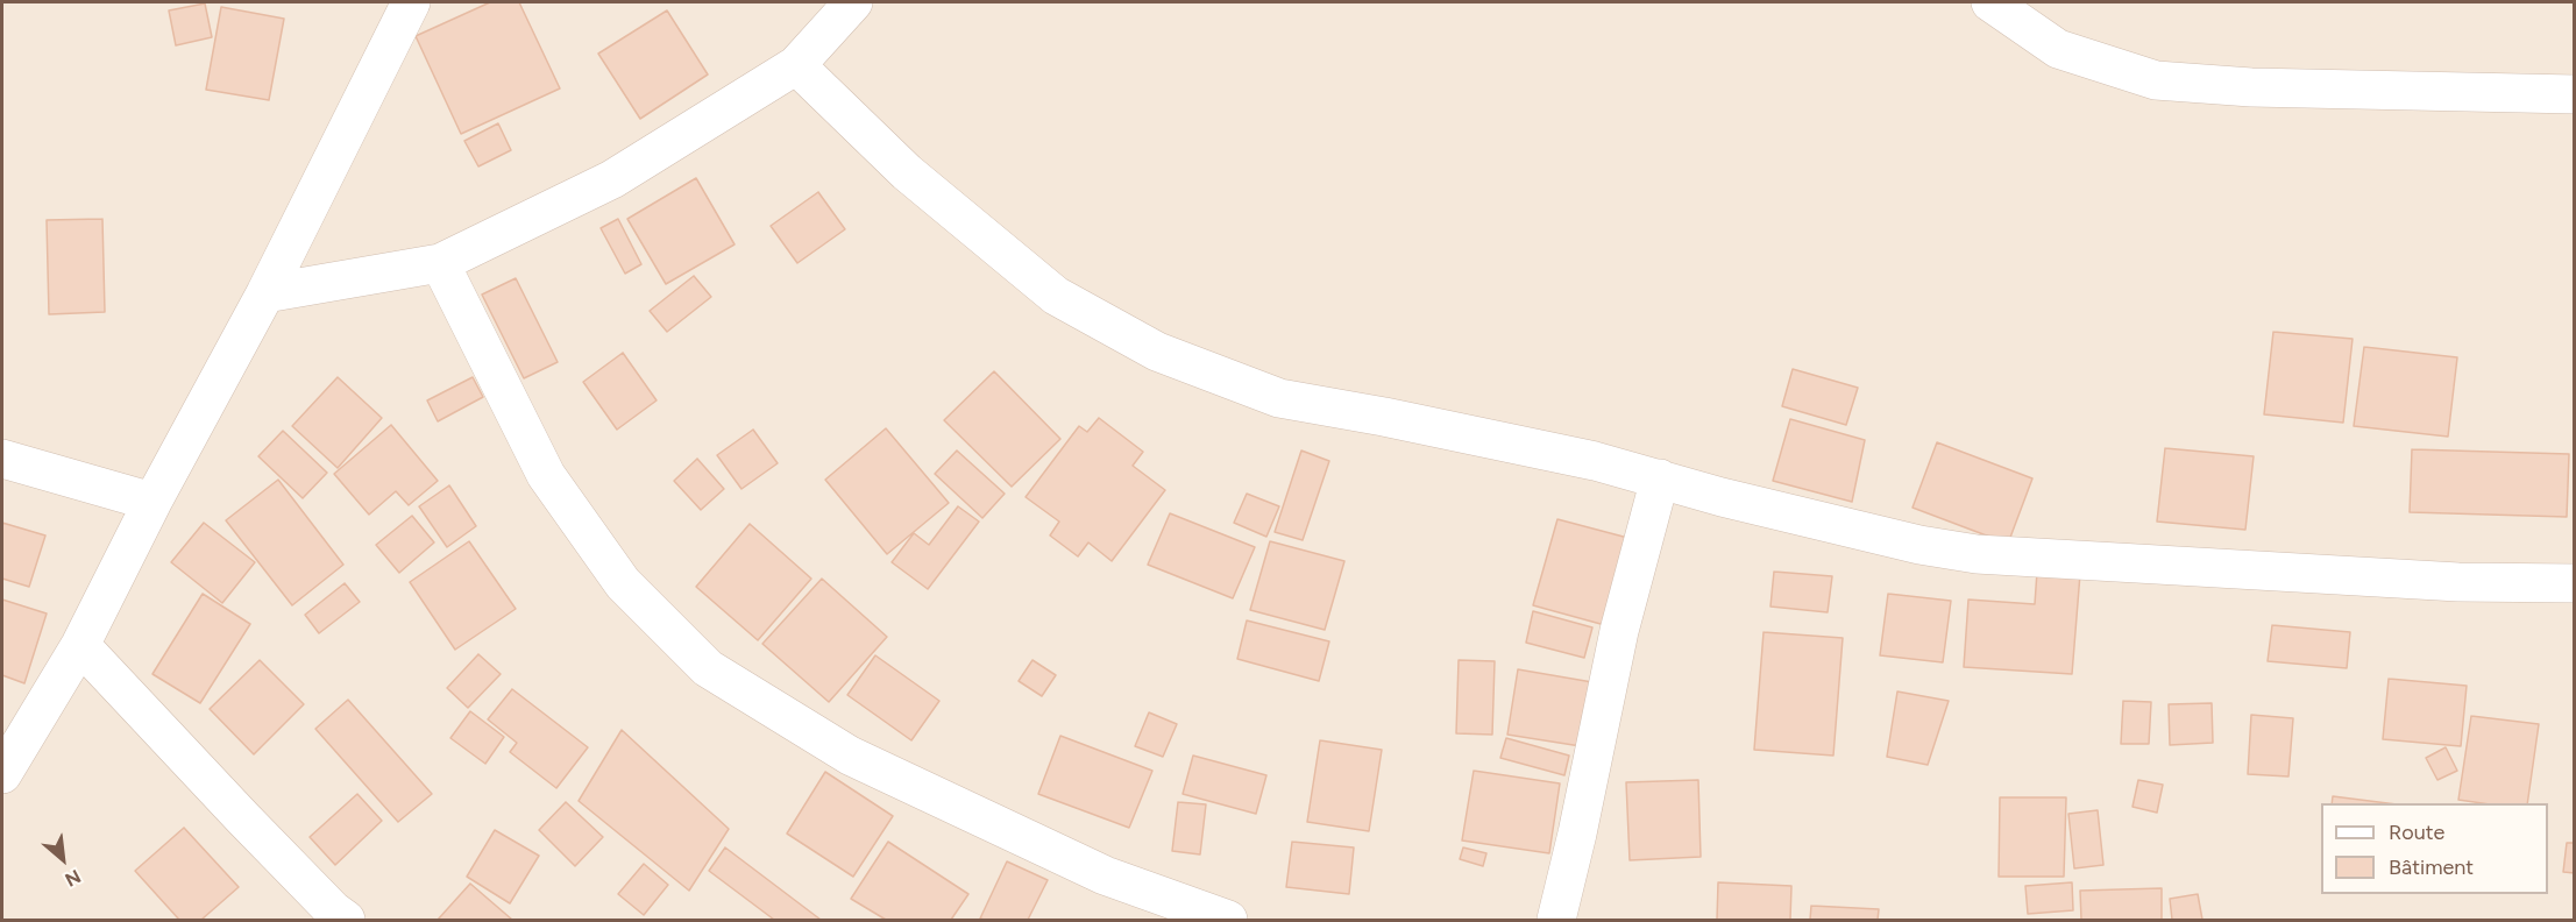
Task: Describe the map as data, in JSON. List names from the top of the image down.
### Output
{
  "legend": ["Route", "Bâtiment"],
  "north": "bottom right"
}
